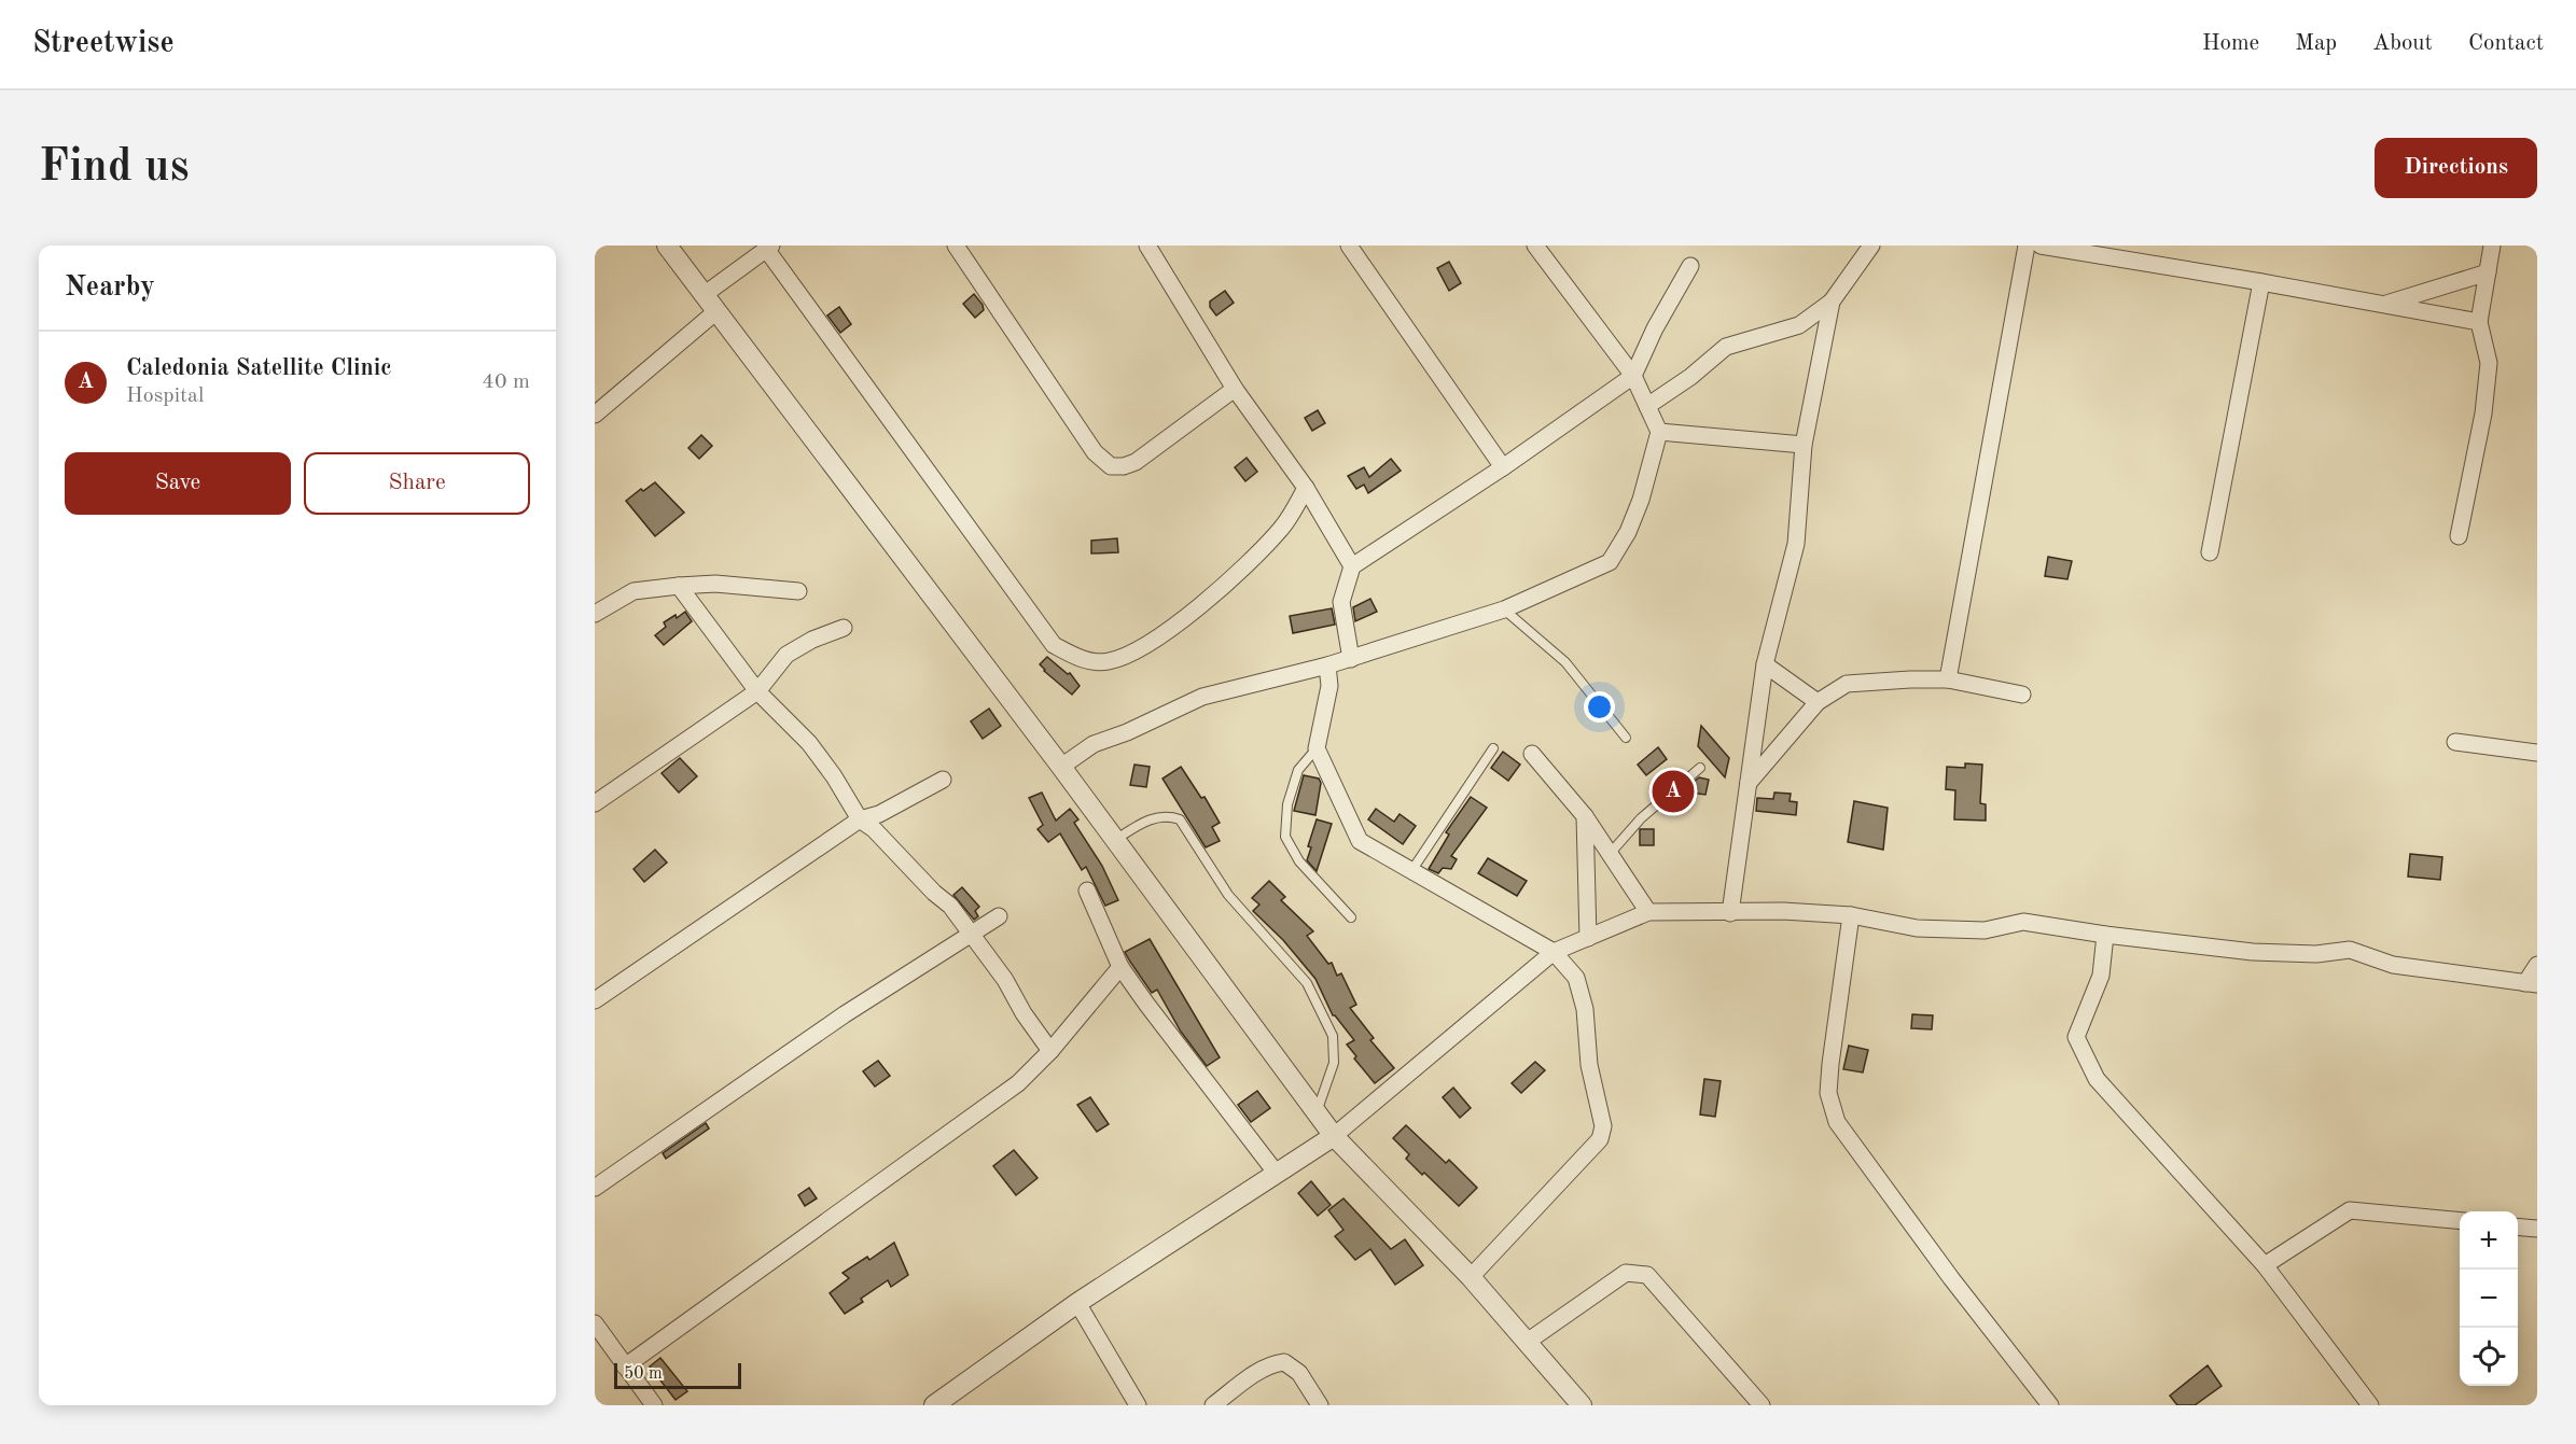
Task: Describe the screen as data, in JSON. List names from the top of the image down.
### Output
{
  "scale_bar": "50 m",
  "page": {
    "header": "Streetwise",
    "nav": [
      "Home",
      "Map",
      "About",
      "Contact"
    ],
    "buttons": [
      "Directions",
      ["Save", "Share"]
    ],
    "title": "Find us",
    "heading": "Nearby",
    "list": [
      {
        "mark": "A",
        "name": "Caledonia Satellite Clinic",
        "note": "Hospital",
        "value": "40 m"
      }
    ],
    "pins": "A",
    "map_buttons": ["+", "−"],
    "scale": "50 m"
  }
}
